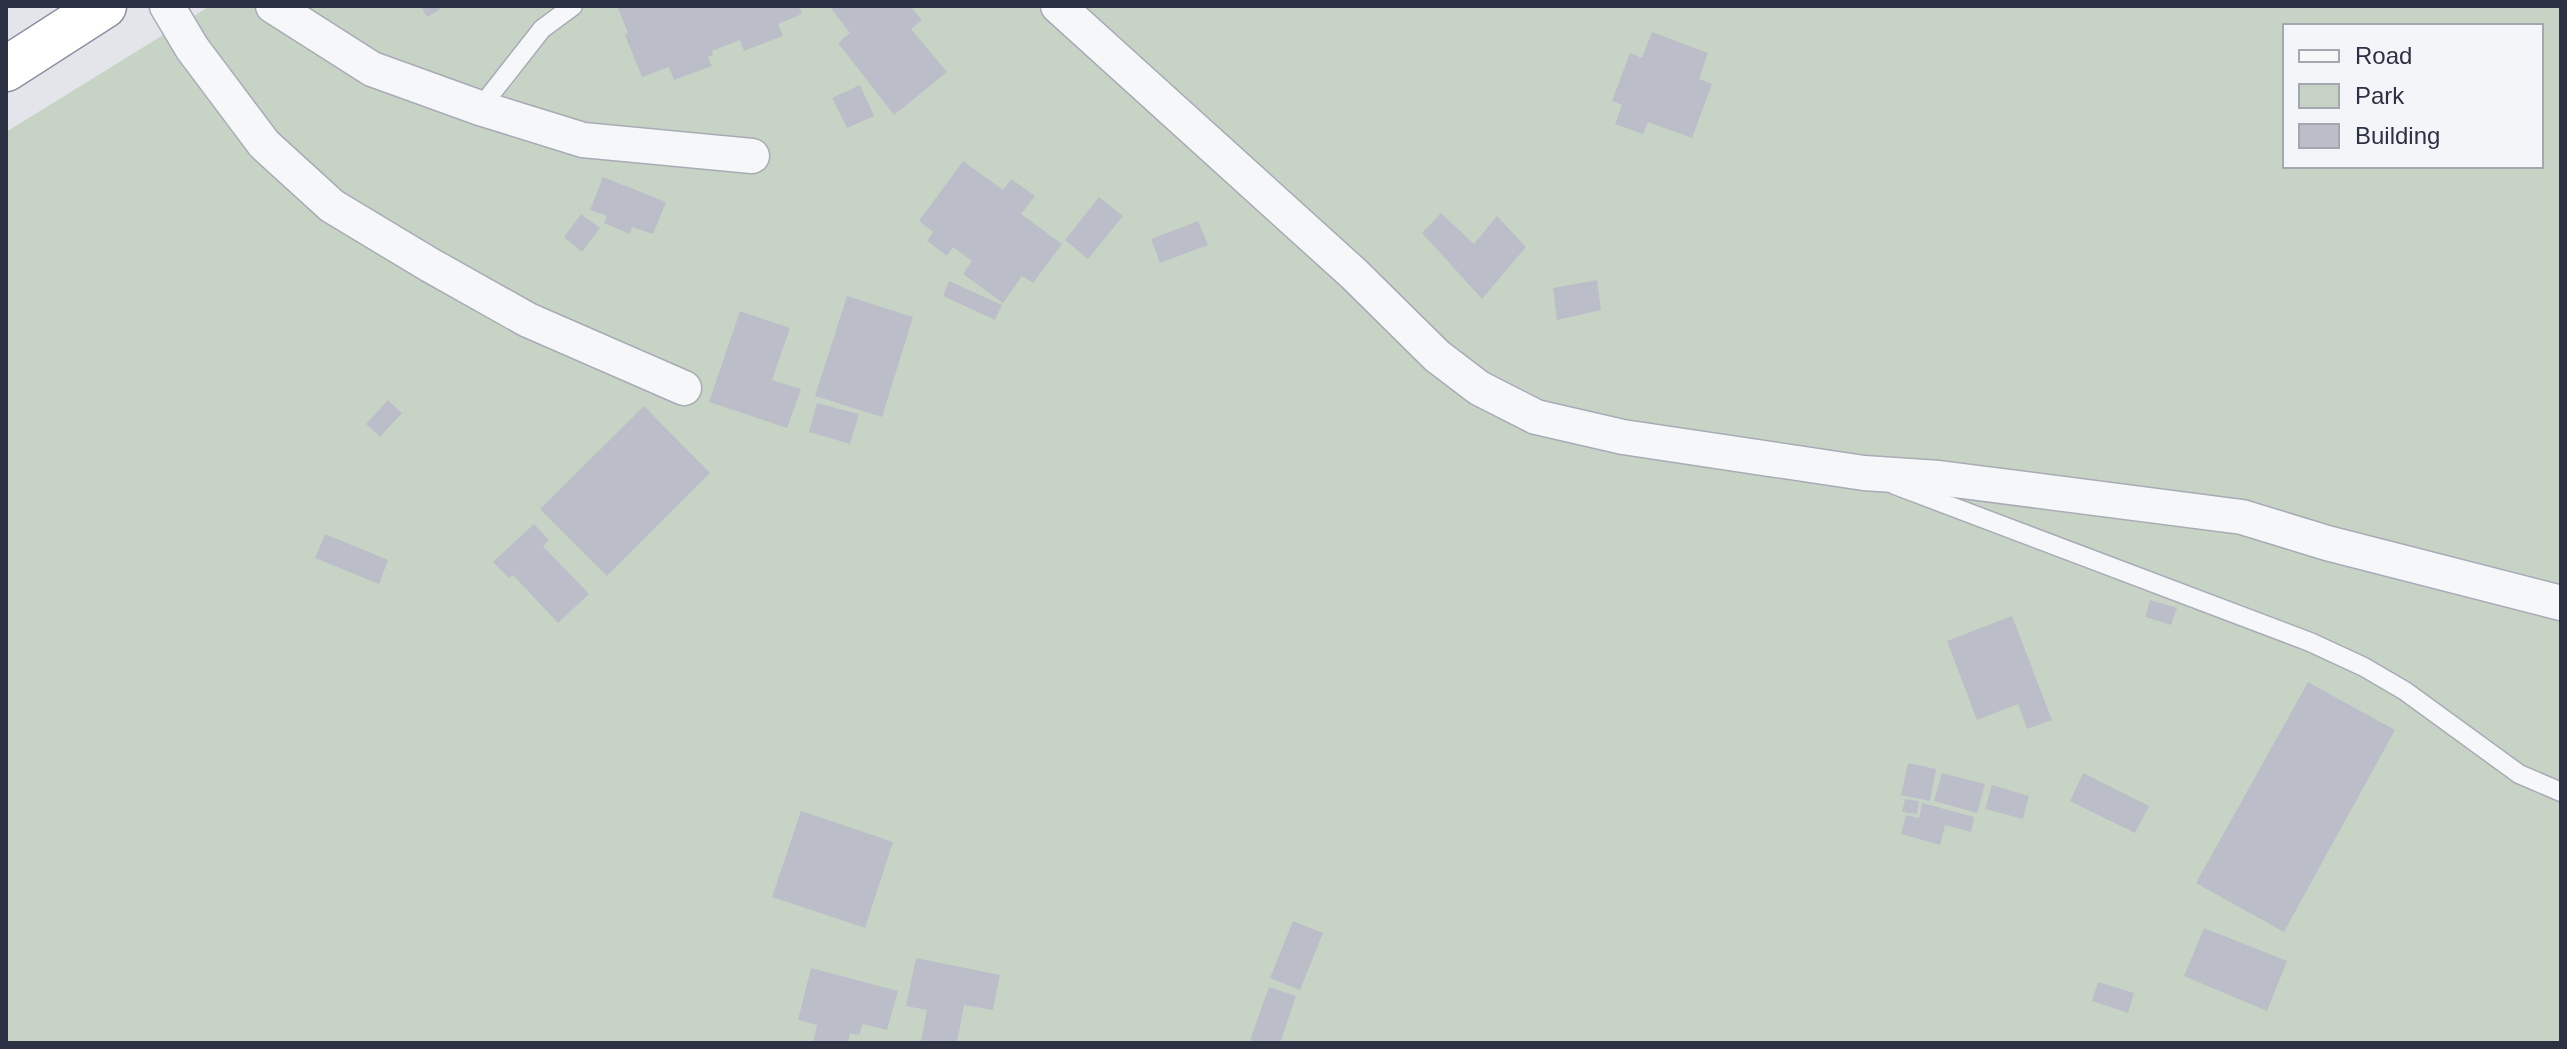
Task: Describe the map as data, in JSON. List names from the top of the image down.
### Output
{
  "legend": ["Road", "Park", "Building"]
}
